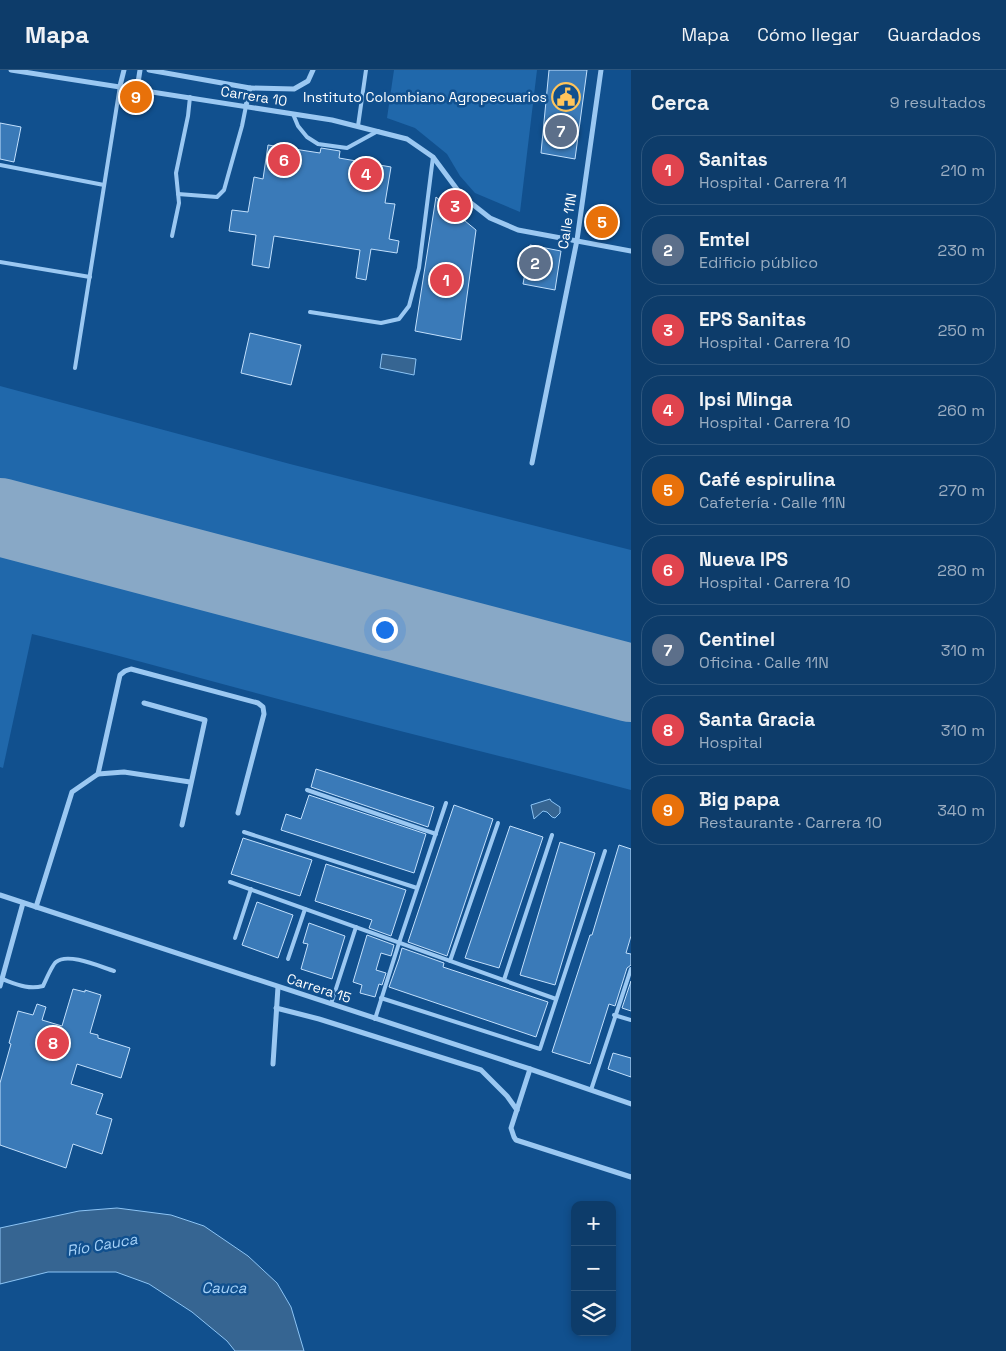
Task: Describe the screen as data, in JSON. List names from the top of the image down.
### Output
{
  "streets": {
    "street": ["Carrera 10", "Calle 11N", "Carrera 15"]
  },
  "crossings": [
    ["Carrera 10", "Calle 11N"]
  ],
  "water": ["Río Cauca", "Cauca"],
  "places": {
    "public building": ["Instituto Colombiano Agropecuarios"]
  },
  "page": {
    "header": "Mapa",
    "nav": ["Mapa", "Cómo llegar", "Guardados"],
    "heading": ["Cerca", "9 resultados"],
    "pins": [
      "9",
      "7",
      "6",
      "4",
      "3",
      "5",
      "2",
      "1",
      "8"
    ],
    "list": [
      {
        "mark": "1",
        "name": "Sanitas",
        "note": "Hospital · Carrera 11",
        "value": "210 m"
      },
      {
        "mark": "2",
        "name": "Emtel",
        "note": "Edificio público",
        "value": "230 m"
      },
      {
        "mark": "3",
        "name": "EPS Sanitas",
        "note": "Hospital · Carrera 10",
        "value": "250 m"
      },
      {
        "mark": "4",
        "name": "Ipsi Minga",
        "note": "Hospital · Carrera 10",
        "value": "260 m"
      },
      {
        "mark": "5",
        "name": "Café espirulina",
        "note": "Cafetería · Calle 11N",
        "value": "270 m"
      },
      {
        "mark": "6",
        "name": "Nueva IPS",
        "note": "Hospital · Carrera 10",
        "value": "280 m"
      },
      {
        "mark": "7",
        "name": "Centinel",
        "note": "Oficina · Calle 11N",
        "value": "310 m"
      },
      {
        "mark": "8",
        "name": "Santa Gracia",
        "note": "Hospital",
        "value": "310 m"
      },
      {
        "mark": "9",
        "name": "Big papa",
        "note": "Restaurante · Carrera 10",
        "value": "340 m"
      }
    ],
    "map_buttons": ["+", "−"]
  }
}
